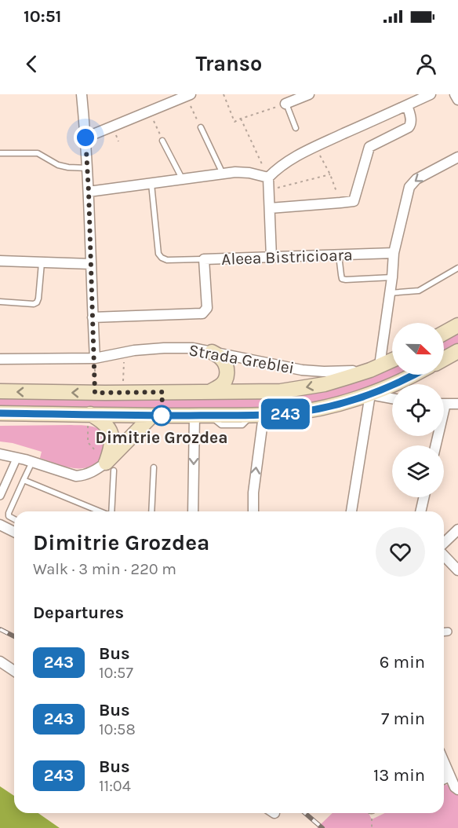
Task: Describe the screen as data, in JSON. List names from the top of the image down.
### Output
{
  "streets": {
    "street": ["Aleea Bistricioara", "Strada Greblei"]
  },
  "places": ["Dimitrie Grozdea"],
  "lines": ["bus line 243"],
  "north": "right",
  "page": {
    "status": "10:51",
    "header": "Transo",
    "on_map": "243",
    "heading": [
      ["Dimitrie Grozdea", "Walk · 3 min · 220 m"],
      "Departures"
    ],
    "list": [
      {
        "mark": "243",
        "name": "Bus",
        "note": "10:57",
        "value": "6 min"
      },
      {
        "mark": "243",
        "name": "Bus",
        "note": "10:58",
        "value": "7 min"
      },
      {
        "mark": "243",
        "name": "Bus",
        "note": "11:04",
        "value": "13 min"
      }
    ]
  }
}
